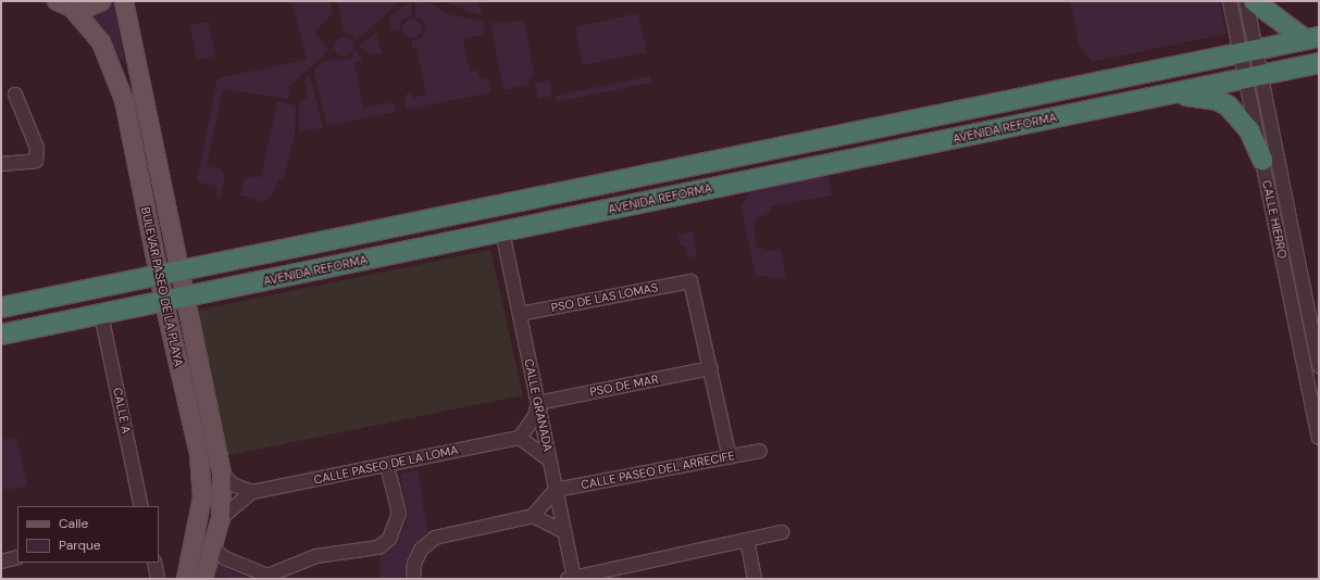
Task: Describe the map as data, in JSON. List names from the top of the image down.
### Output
{
  "streets": {
    "highway": ["AVENIDA REFORMA"],
    "main road": ["BULEVAR PASEO DE LA PLAYA"],
    "street": [
      "CALLE HIERRO",
      "PSO DE LAS LOMAS",
      "PSO DE MAR",
      "CALLE GRANADA",
      "CALLE A",
      "CALLE PASEO DE LA LOMA",
      "CALLE PASEO DEL ARRECIFE"
    ]
  },
  "crossings": [
    ["AVENIDA REFORMA", "CALLE HIERRO"],
    ["AVENIDA REFORMA", "BULEVAR PASEO DE LA PLAYA"],
    ["AVENIDA REFORMA", "CALLE GRANADA"],
    ["AVENIDA REFORMA", "CALLE A"],
    ["BULEVAR PASEO DE LA PLAYA", "CALLE PASEO DE LA LOMA"],
    ["PSO DE LAS LOMAS", "PSO DE MAR"],
    ["PSO DE LAS LOMAS", "CALLE GRANADA"],
    ["PSO DE MAR", "CALLE GRANADA"],
    ["CALLE GRANADA", "CALLE PASEO DEL ARRECIFE"]
  ],
  "legend": ["Calle", "Parque"]
}
